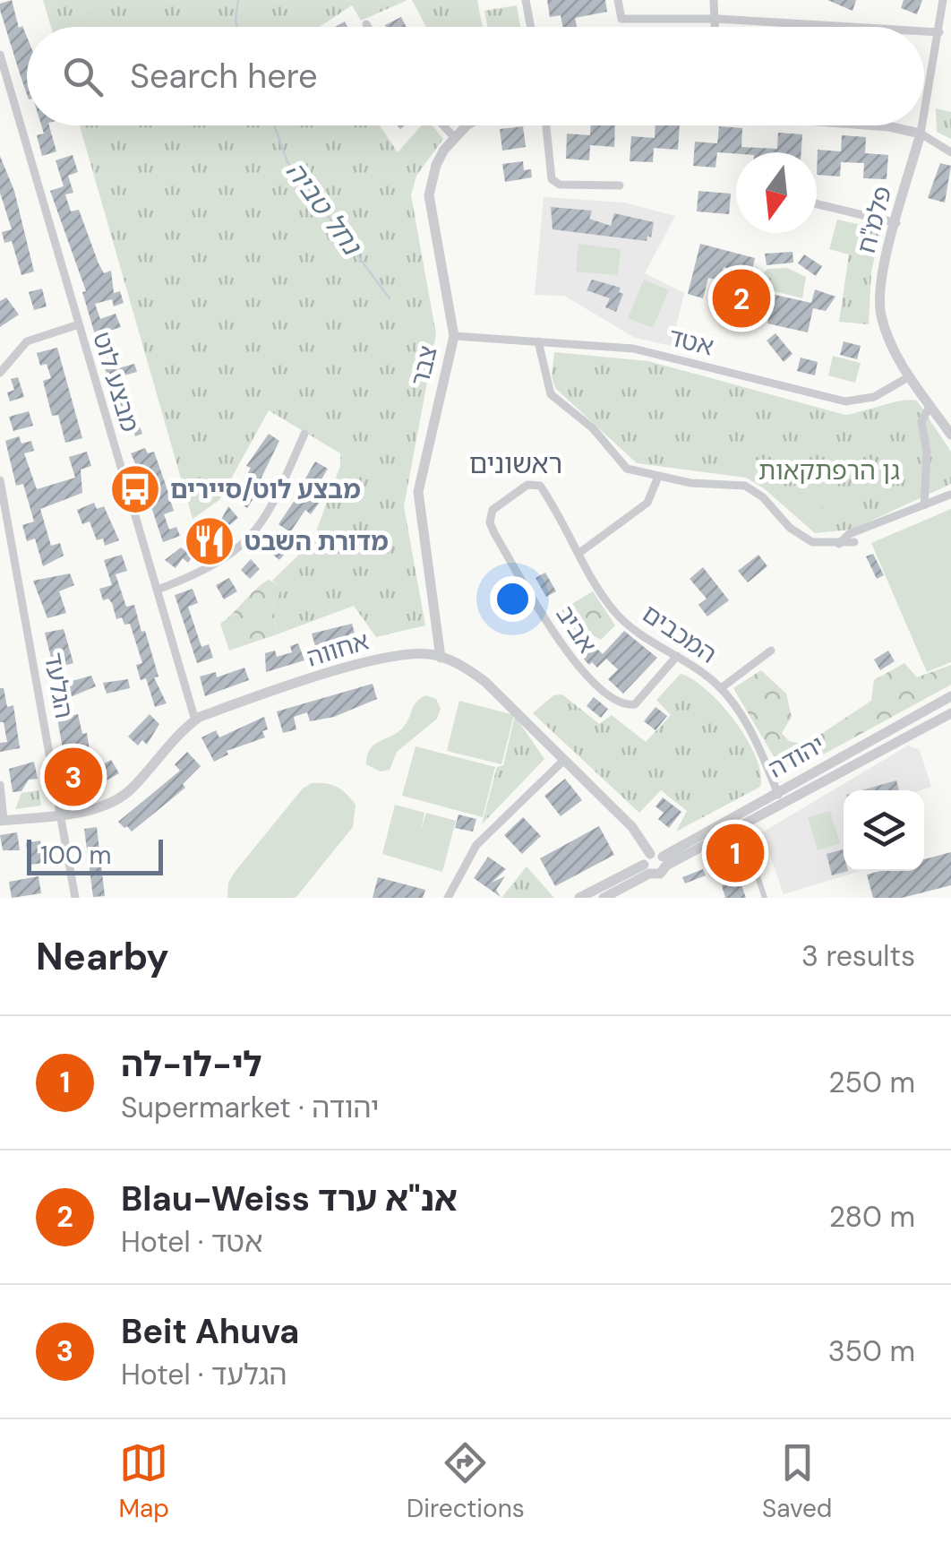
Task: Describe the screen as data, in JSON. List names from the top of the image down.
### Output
{
  "streets": {
    "street": [
      "פלמ\"ח",
      "אטד",
      "צבר",
      "מבצע לוט",
      "אביב",
      "המכבים",
      "אחווה",
      "הגלעד",
      "יהודה"
    ]
  },
  "crossings": [
    ["פלמ\"ח", "אטד"],
    ["אטד", "צבר"],
    ["צבר", "אחווה"],
    ["מבצע לוט", "אחווה"],
    ["אביב", "המכבים"],
    ["המכבים", "יהודה"],
    ["אחווה", "הגלעד"]
  ],
  "districts": ["ראשונים"],
  "water": ["נחל טביה"],
  "parks": ["גן הרפתקאות"],
  "places": {
    "bus stop": ["מבצע לוט/סיירים"],
    "restaurant": ["מדורת השבט"]
  },
  "scale_bar": "100 m",
  "north": "bottom",
  "page": {
    "search": "Search here",
    "pins": ["2", "3", "1"],
    "scale": "100 m",
    "heading": ["Nearby", "3 results"],
    "list": [
      {
        "mark": "1",
        "name": "לי-לו-לה",
        "note": "Supermarket · יהודה",
        "value": "250 m"
      },
      {
        "mark": "2",
        "name": "Blau-Weiss אנ\"א ערד",
        "note": "Hotel · אטד",
        "value": "280 m"
      },
      {
        "mark": "3",
        "name": "Beit Ahuva",
        "note": "Hotel · הגלעד",
        "value": "350 m"
      }
    ],
    "nav": ["Map", "Directions", "Saved"]
  }
}
